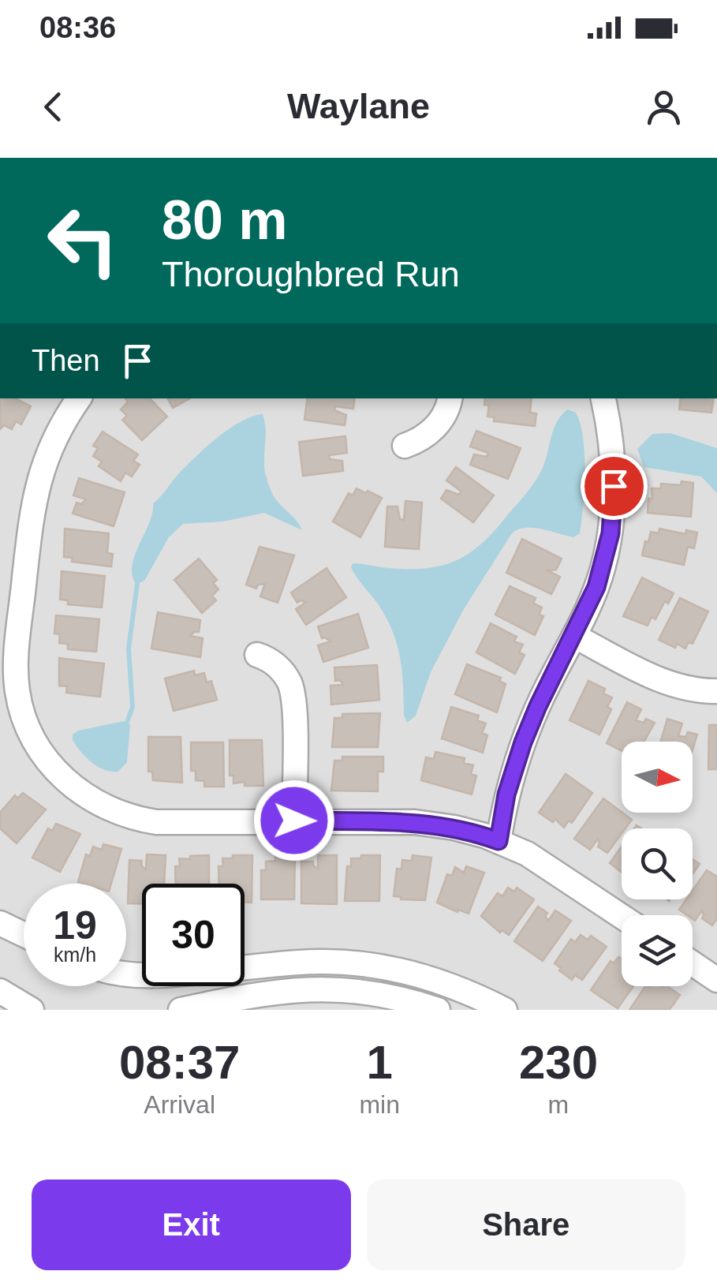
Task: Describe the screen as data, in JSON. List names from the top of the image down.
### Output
{
  "north": "right",
  "page": {
    "status": "08:36",
    "header": "Waylane",
    "turn": ["80 m", "Thoroughbred Run"],
    "then": "Then",
    "speed": "19 km/h",
    "limit": "30",
    "eta": [
      "08:37",
      "Arrival",
      "1",
      "min",
      "230",
      "m"
    ],
    "buttons": ["Exit", "Share"]
  }
}
